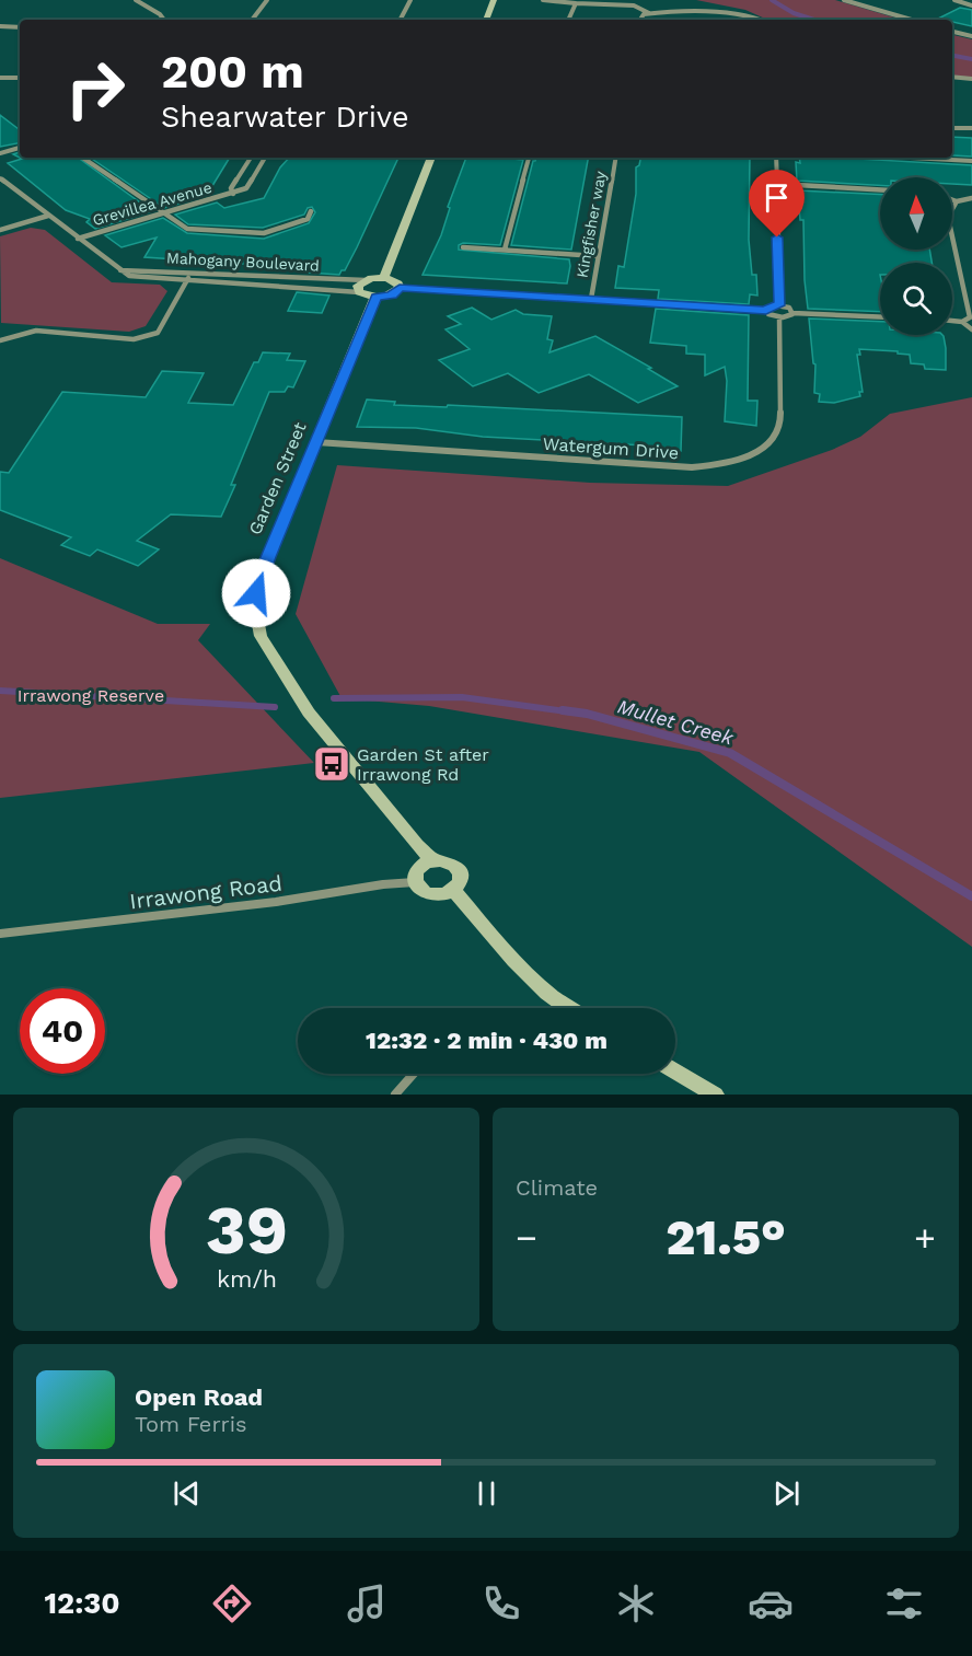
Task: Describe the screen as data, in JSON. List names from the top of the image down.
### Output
{
  "streets": {
    "street": [
      "Grevillea Avenue",
      "Kingfisher way",
      "Mahogany Boulevard",
      "Watergum Drive",
      "Garden Street",
      "Irrawong Road"
    ]
  },
  "crossings": [
    ["Grevillea Avenue", "Mahogany Boulevard"],
    ["Watergum Drive", "Garden Street"],
    ["Garden Street", "Irrawong Road"]
  ],
  "water": ["Mullet Creek"],
  "parks": ["Irrawong Reserve"],
  "places": {
    "bus stop": ["Garden St after Irrawong Rd"]
  },
  "north": "top",
  "page": {
    "turn": ["200 m", "Shearwater Drive"],
    "limit": "40",
    "trip": "12:32 · 2 min · 430 m",
    "tile": "Climate",
    "heat": ["−", "21.5°", "+"],
    "song": ["Open Road", "Tom Ferris"],
    "tabs": "12:30",
    "gauge": ["39", "km/h"]
  }
}
